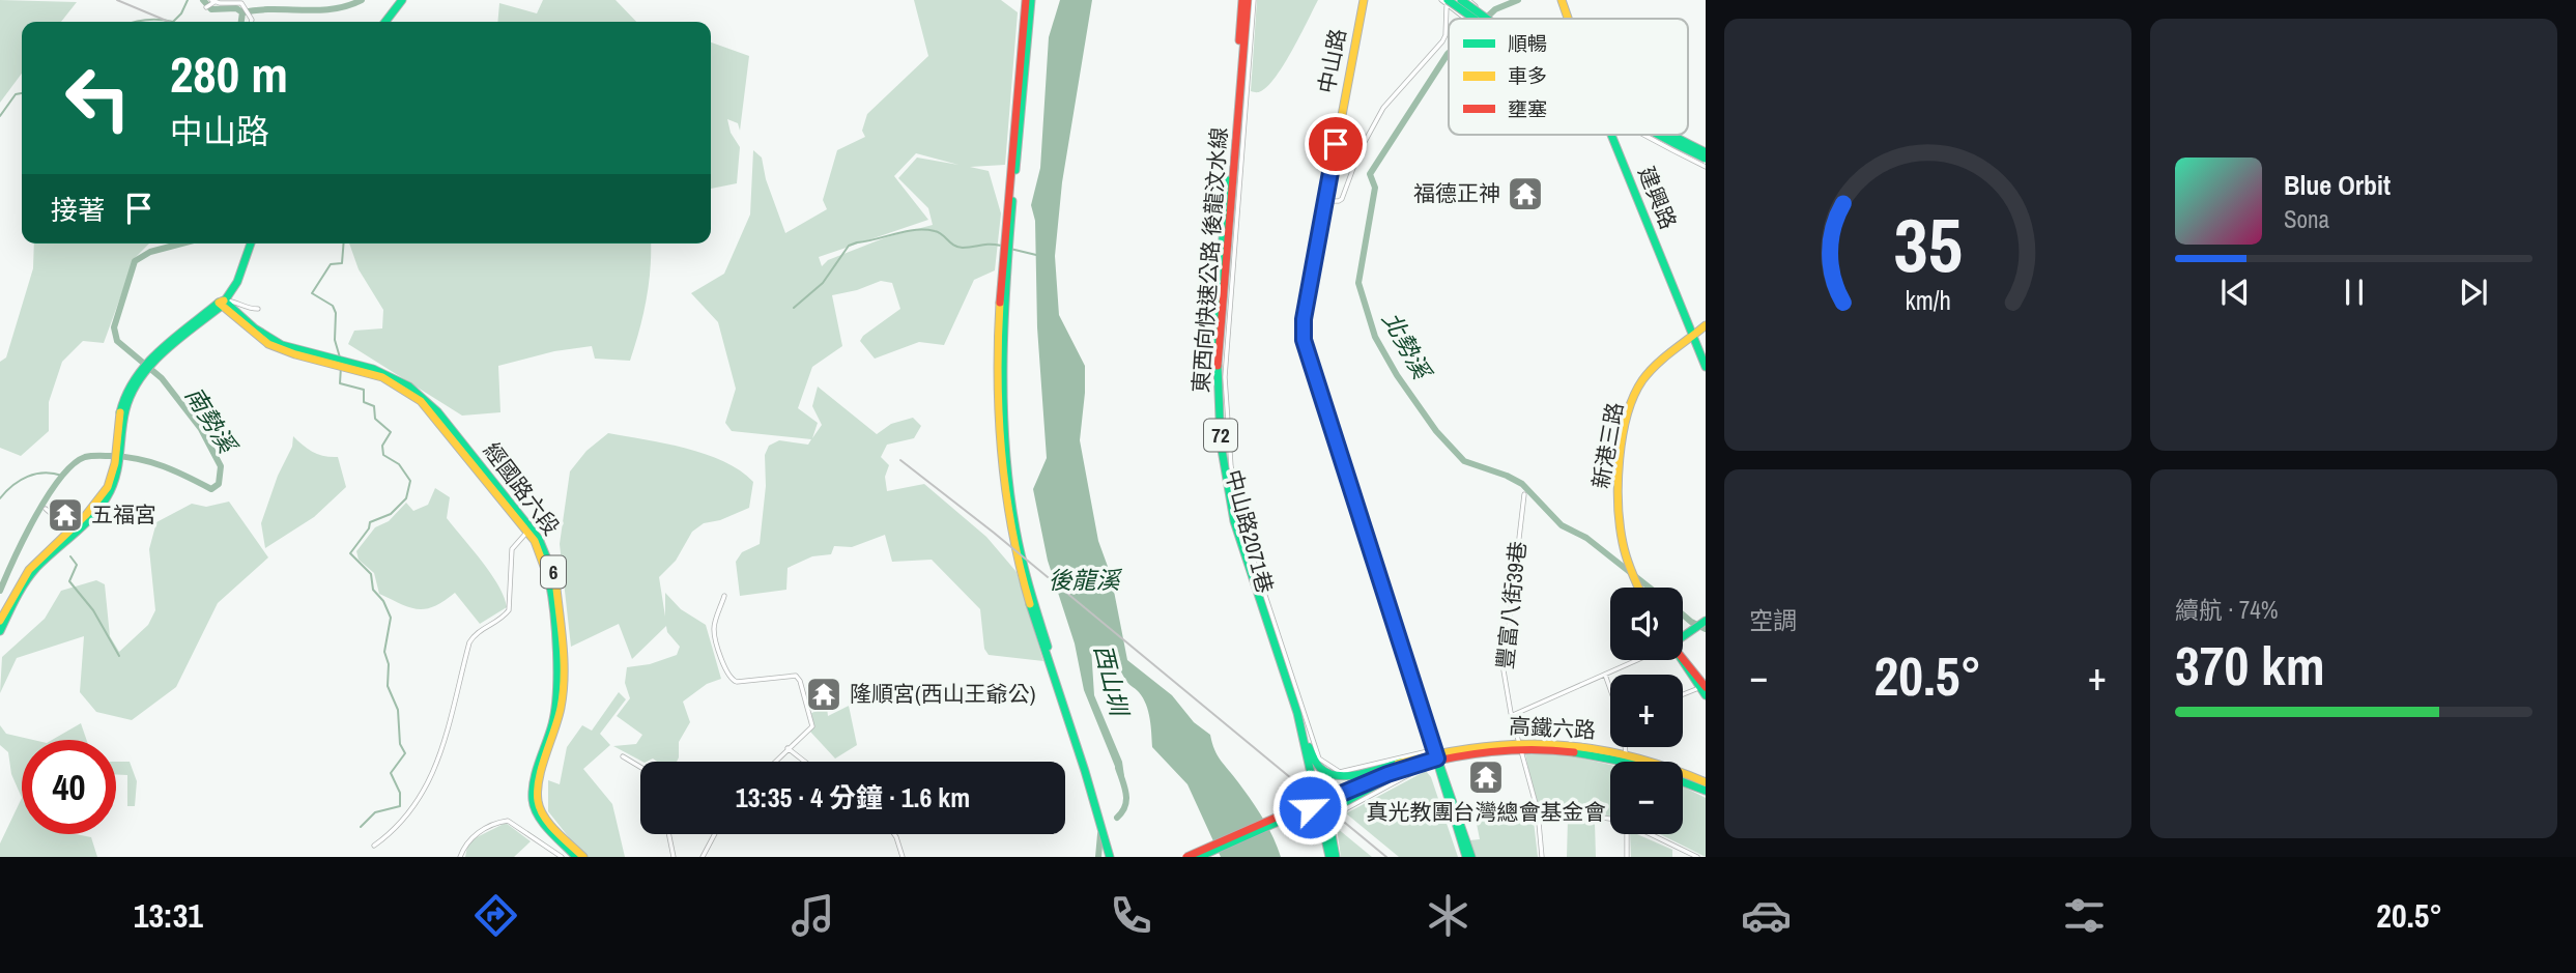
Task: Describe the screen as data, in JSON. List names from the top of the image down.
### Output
{
  "streets": {
    "main road": [
      "中山路",
      "建興路",
      "東西向快速公路 後龍汶水線",
      "72",
      "新港三路",
      "經國路六段",
      "6",
      "高鐵六路"
    ],
    "street": ["中山路2071巷", "豐富八街39巷"]
  },
  "crossings": [
    ["中山路", "中山路2071巷"],
    ["中山路", "高鐵六路"],
    ["建興路", "新港三路"],
    ["東西向快速公路 後龍汶水線", "中山路2071巷"],
    ["中山路2071巷", "高鐵六路"],
    ["豐富八街39巷", "高鐵六路"]
  ],
  "water": [
    "北勢溪",
    "南勢溪",
    "後龍溪",
    "西山圳"
  ],
  "places": {
    "temple": [
      "福德正神",
      "五福宮",
      "隆順宮(西山王爺公)",
      "真光教團台灣總會基金會"
    ]
  },
  "legend": ["順暢", "車多", "壅塞"],
  "page": {
    "turn": ["280 m", "中山路"],
    "song": ["Blue Orbit", "Sona"],
    "then": "接著",
    "tile": [
      "空調",
      ["續航 · 74%", "370 km"]
    ],
    "map_buttons": ["+", "−"],
    "heat": ["−", "20.5°", "+"],
    "limit": "40",
    "trip": "13:35 · 4 分鐘 · 1.6 km",
    "tabs": ["13:31", "20.5°"],
    "gauge": ["35", "km/h"]
  }
}
